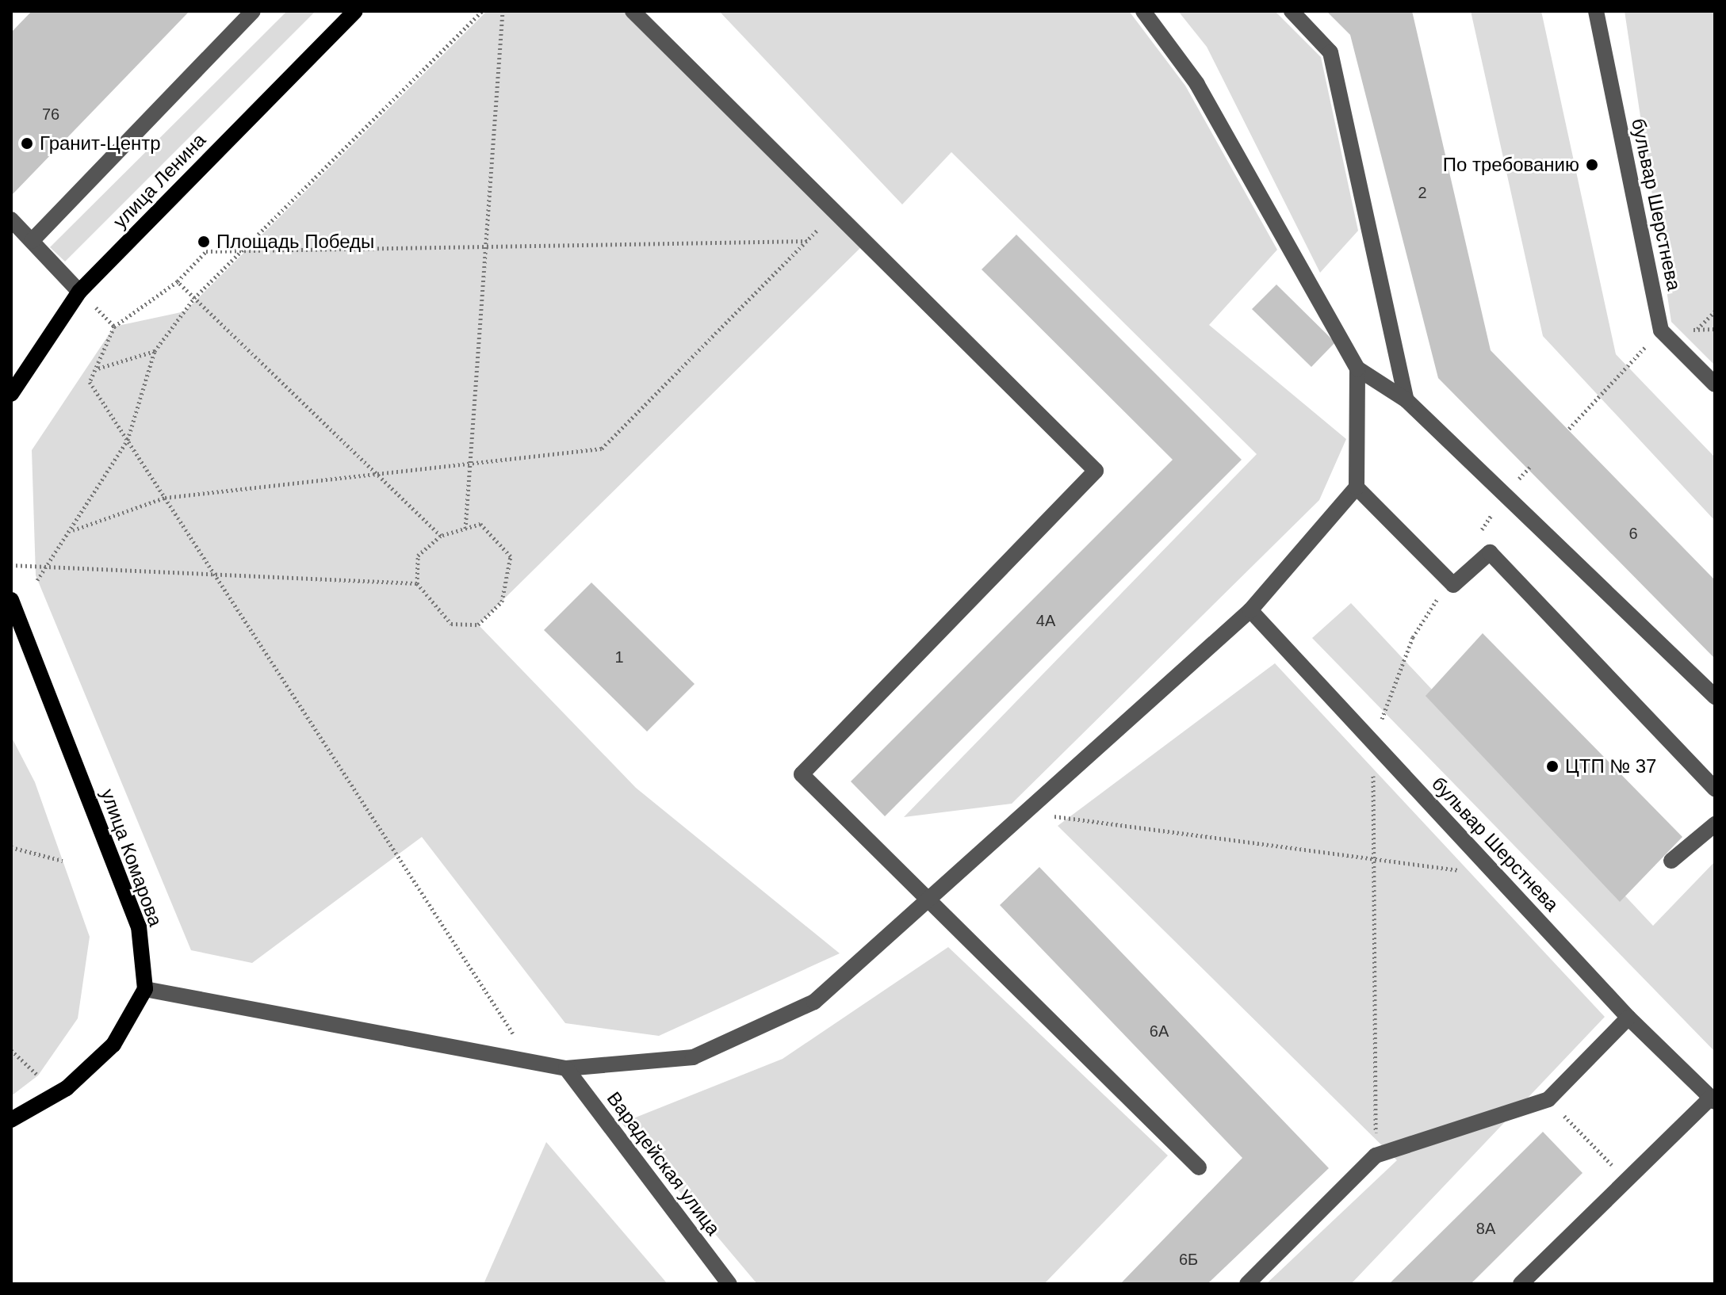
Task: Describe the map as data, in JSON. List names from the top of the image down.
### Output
{
  "streets": {
    "main road": ["улица Ленина", "улица Комарова"],
    "street": ["бульвар Шерстнева", "Варадейская улица"]
  },
  "places": [
    "Гранит-Центр",
    "По требованию",
    "Площадь Победы",
    "ЦТП № 37"
  ],
  "house_numbers": [
    "76",
    "2",
    "6",
    "4А",
    "1",
    "6А",
    "8А",
    "6Б"
  ]
}
